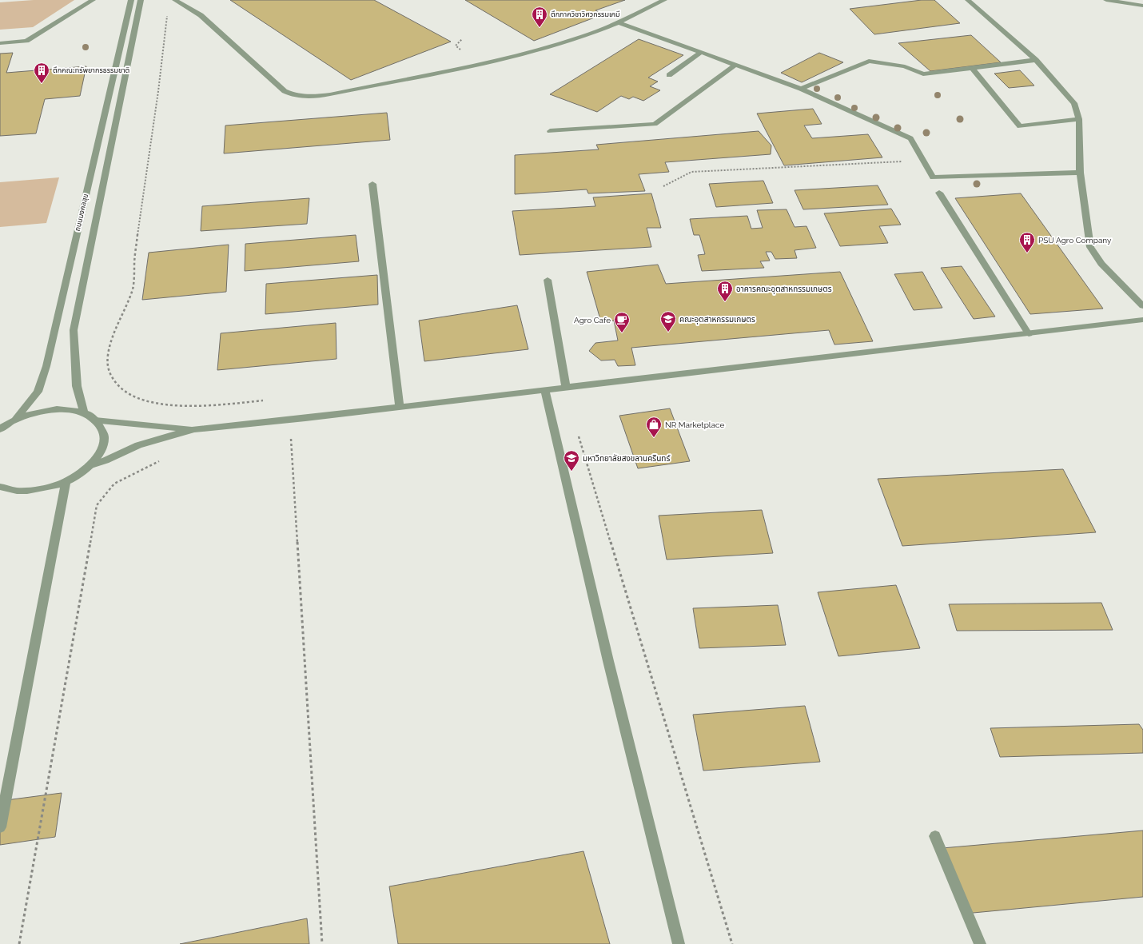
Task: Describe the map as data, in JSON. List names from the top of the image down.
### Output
{
  "streets": {
    "street": ["ถนนมงคลสุข"]
  },
  "places": {
    "building": [
      "ตึกภาควิชาวิศวกรรมเคมี",
      "ตึกคณะทรัพยากรธรรมชาติ",
      "PSU Agro Company",
      "อาคารคณะอุตสาหกรรมเกษตร"
    ],
    "school or university": ["คณะอุตสาหกรรมเกษตร", "มหาวิทยาลัยสงขลานครินทร์"],
    "cafe": ["Agro Cafe"],
    "shop": ["NR Marketplace"]
  }
}
